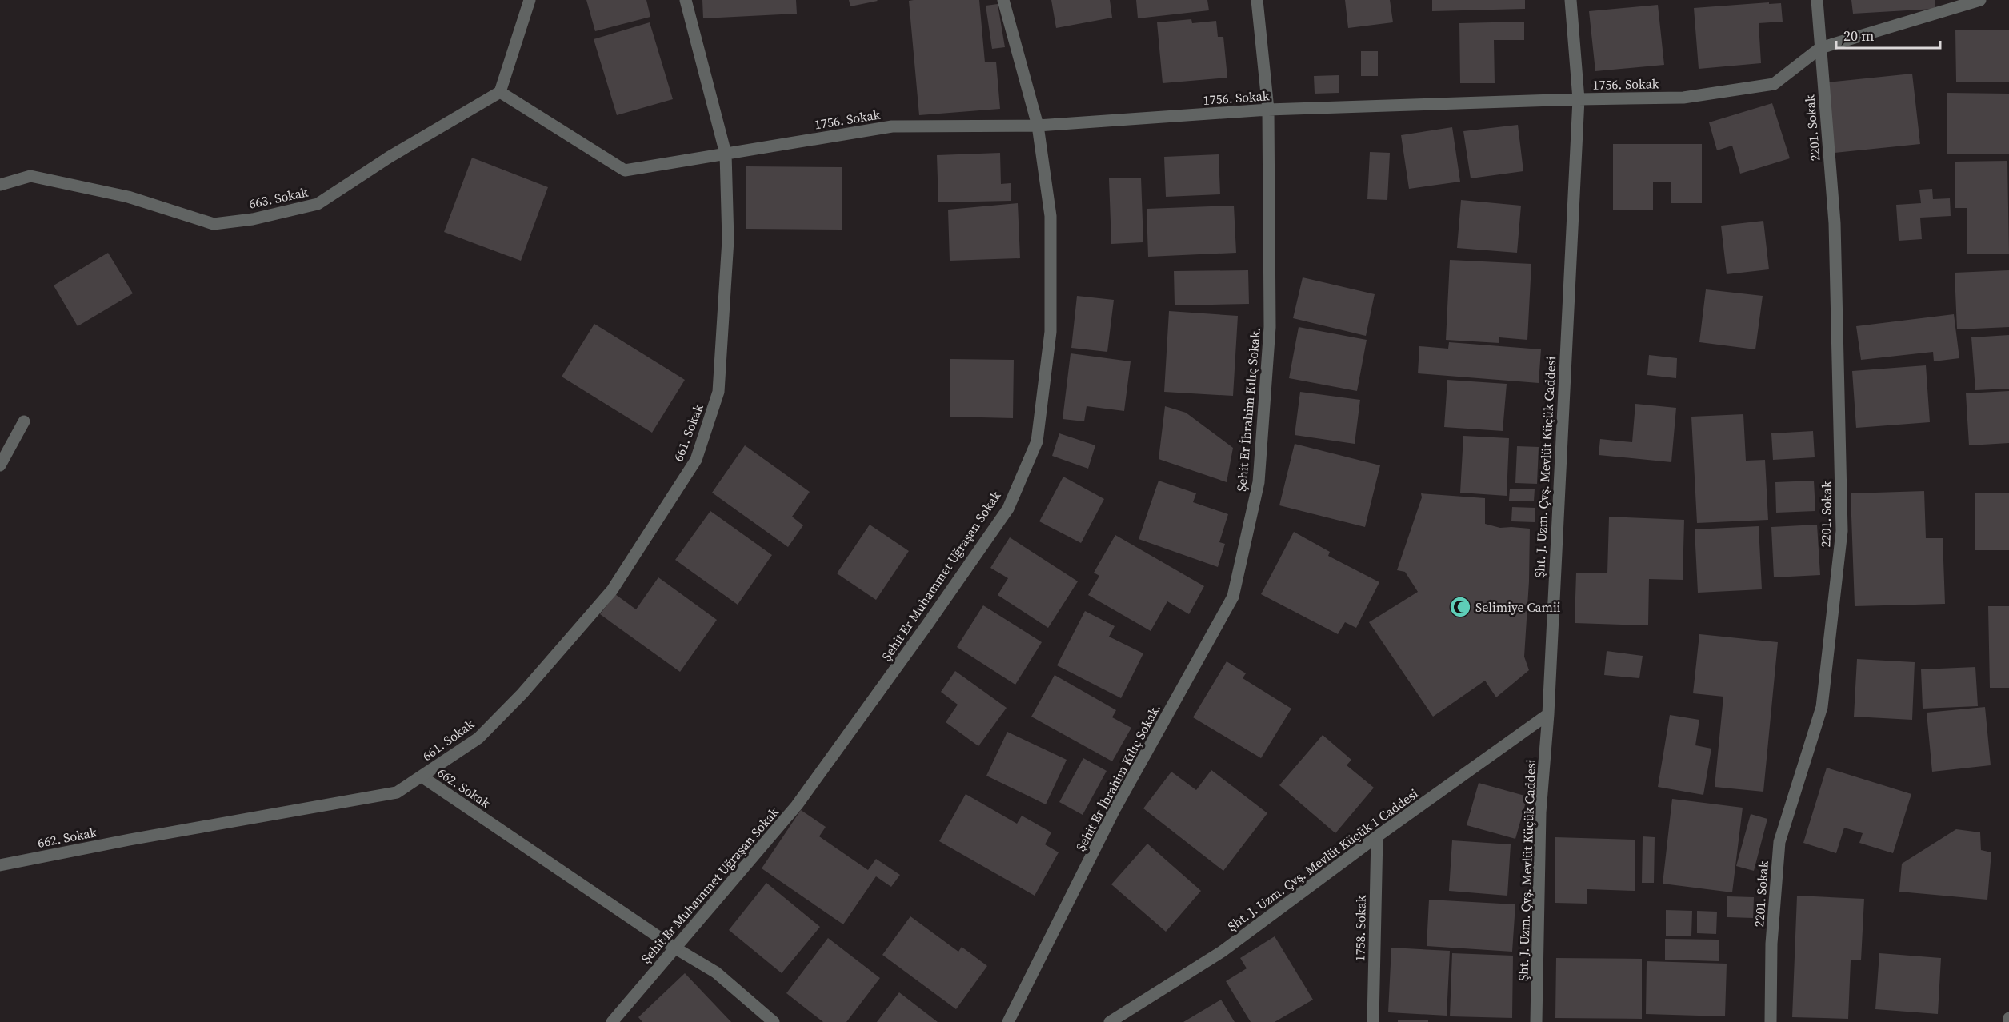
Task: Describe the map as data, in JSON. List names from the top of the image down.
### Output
{
  "streets": {
    "street": [
      "1756. Sokak",
      "2201. Sokak",
      "663. Sokak",
      "Şehit Er İbrahim Kılıç Sokak.",
      "661. Sokak",
      "Şht. J. Uzm. Çvş. Mevlüt Küçük Caddesi",
      "Şehit Er Muhammet Uğraşan Sokak",
      "662. Sokak",
      "Şht. J. Uzm. Çvş. Mevlüt Küçük 1 Caddesi",
      "1758. Sokak"
    ]
  },
  "crossings": [
    ["1756. Sokak", "2201. Sokak"],
    ["1756. Sokak", "663. Sokak"],
    ["1756. Sokak", "Şehit Er İbrahim Kılıç Sokak."],
    ["1756. Sokak", "661. Sokak"],
    ["1756. Sokak", "Şht. J. Uzm. Çvş. Mevlüt Küçük Caddesi"],
    ["1756. Sokak", "Şehit Er Muhammet Uğraşan Sokak"],
    ["661. Sokak", "662. Sokak"],
    ["Şht. J. Uzm. Çvş. Mevlüt Küçük Caddesi", "Şht. J. Uzm. Çvş. Mevlüt Küçük 1 Caddesi"],
    ["Şehit Er Muhammet Uğraşan Sokak", "662. Sokak"],
    ["Şht. J. Uzm. Çvş. Mevlüt Küçük 1 Caddesi", "1758. Sokak"]
  ],
  "places": {
    "mosque": ["Selimiye Camii"]
  },
  "scale_bar": "20 m"
}
